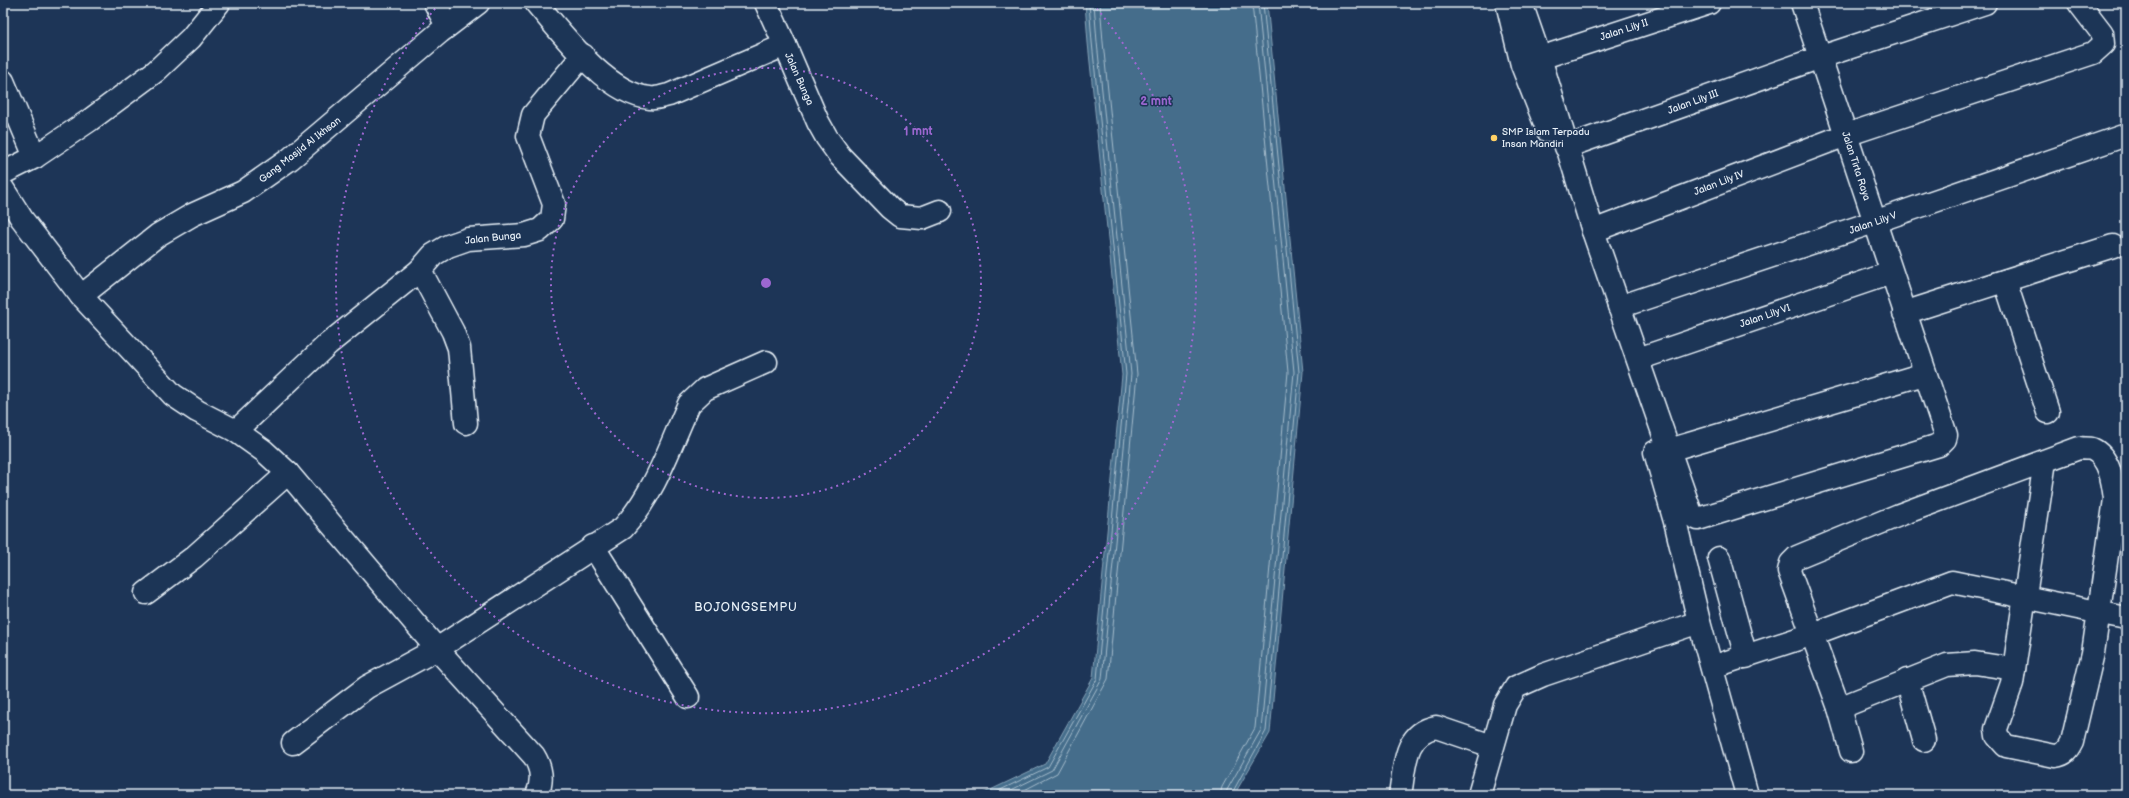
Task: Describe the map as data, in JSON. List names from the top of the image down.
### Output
{
  "streets": {
    "street": [
      "Jalan Lily II",
      "Jalan Bunga",
      "Jalan Lily III",
      "Gang Masjid Al Ikhsan",
      "Jalan Tirta Raya",
      "Jalan Lily IV",
      "Jalan Lily V",
      "Jalan Lily VI"
    ]
  },
  "crossings": [
    ["Jalan Lily III", "Jalan Tirta Raya"],
    ["Jalan Tirta Raya", "Jalan Lily IV"],
    ["Jalan Tirta Raya", "Jalan Lily V"],
    ["Jalan Tirta Raya", "Jalan Lily VI"]
  ],
  "districts": ["BOJONGSEMPU"],
  "places": ["SMP Islam Terpadu Insan Mandiri"],
  "rings": ["2 mnt", "1 mnt"]
}
